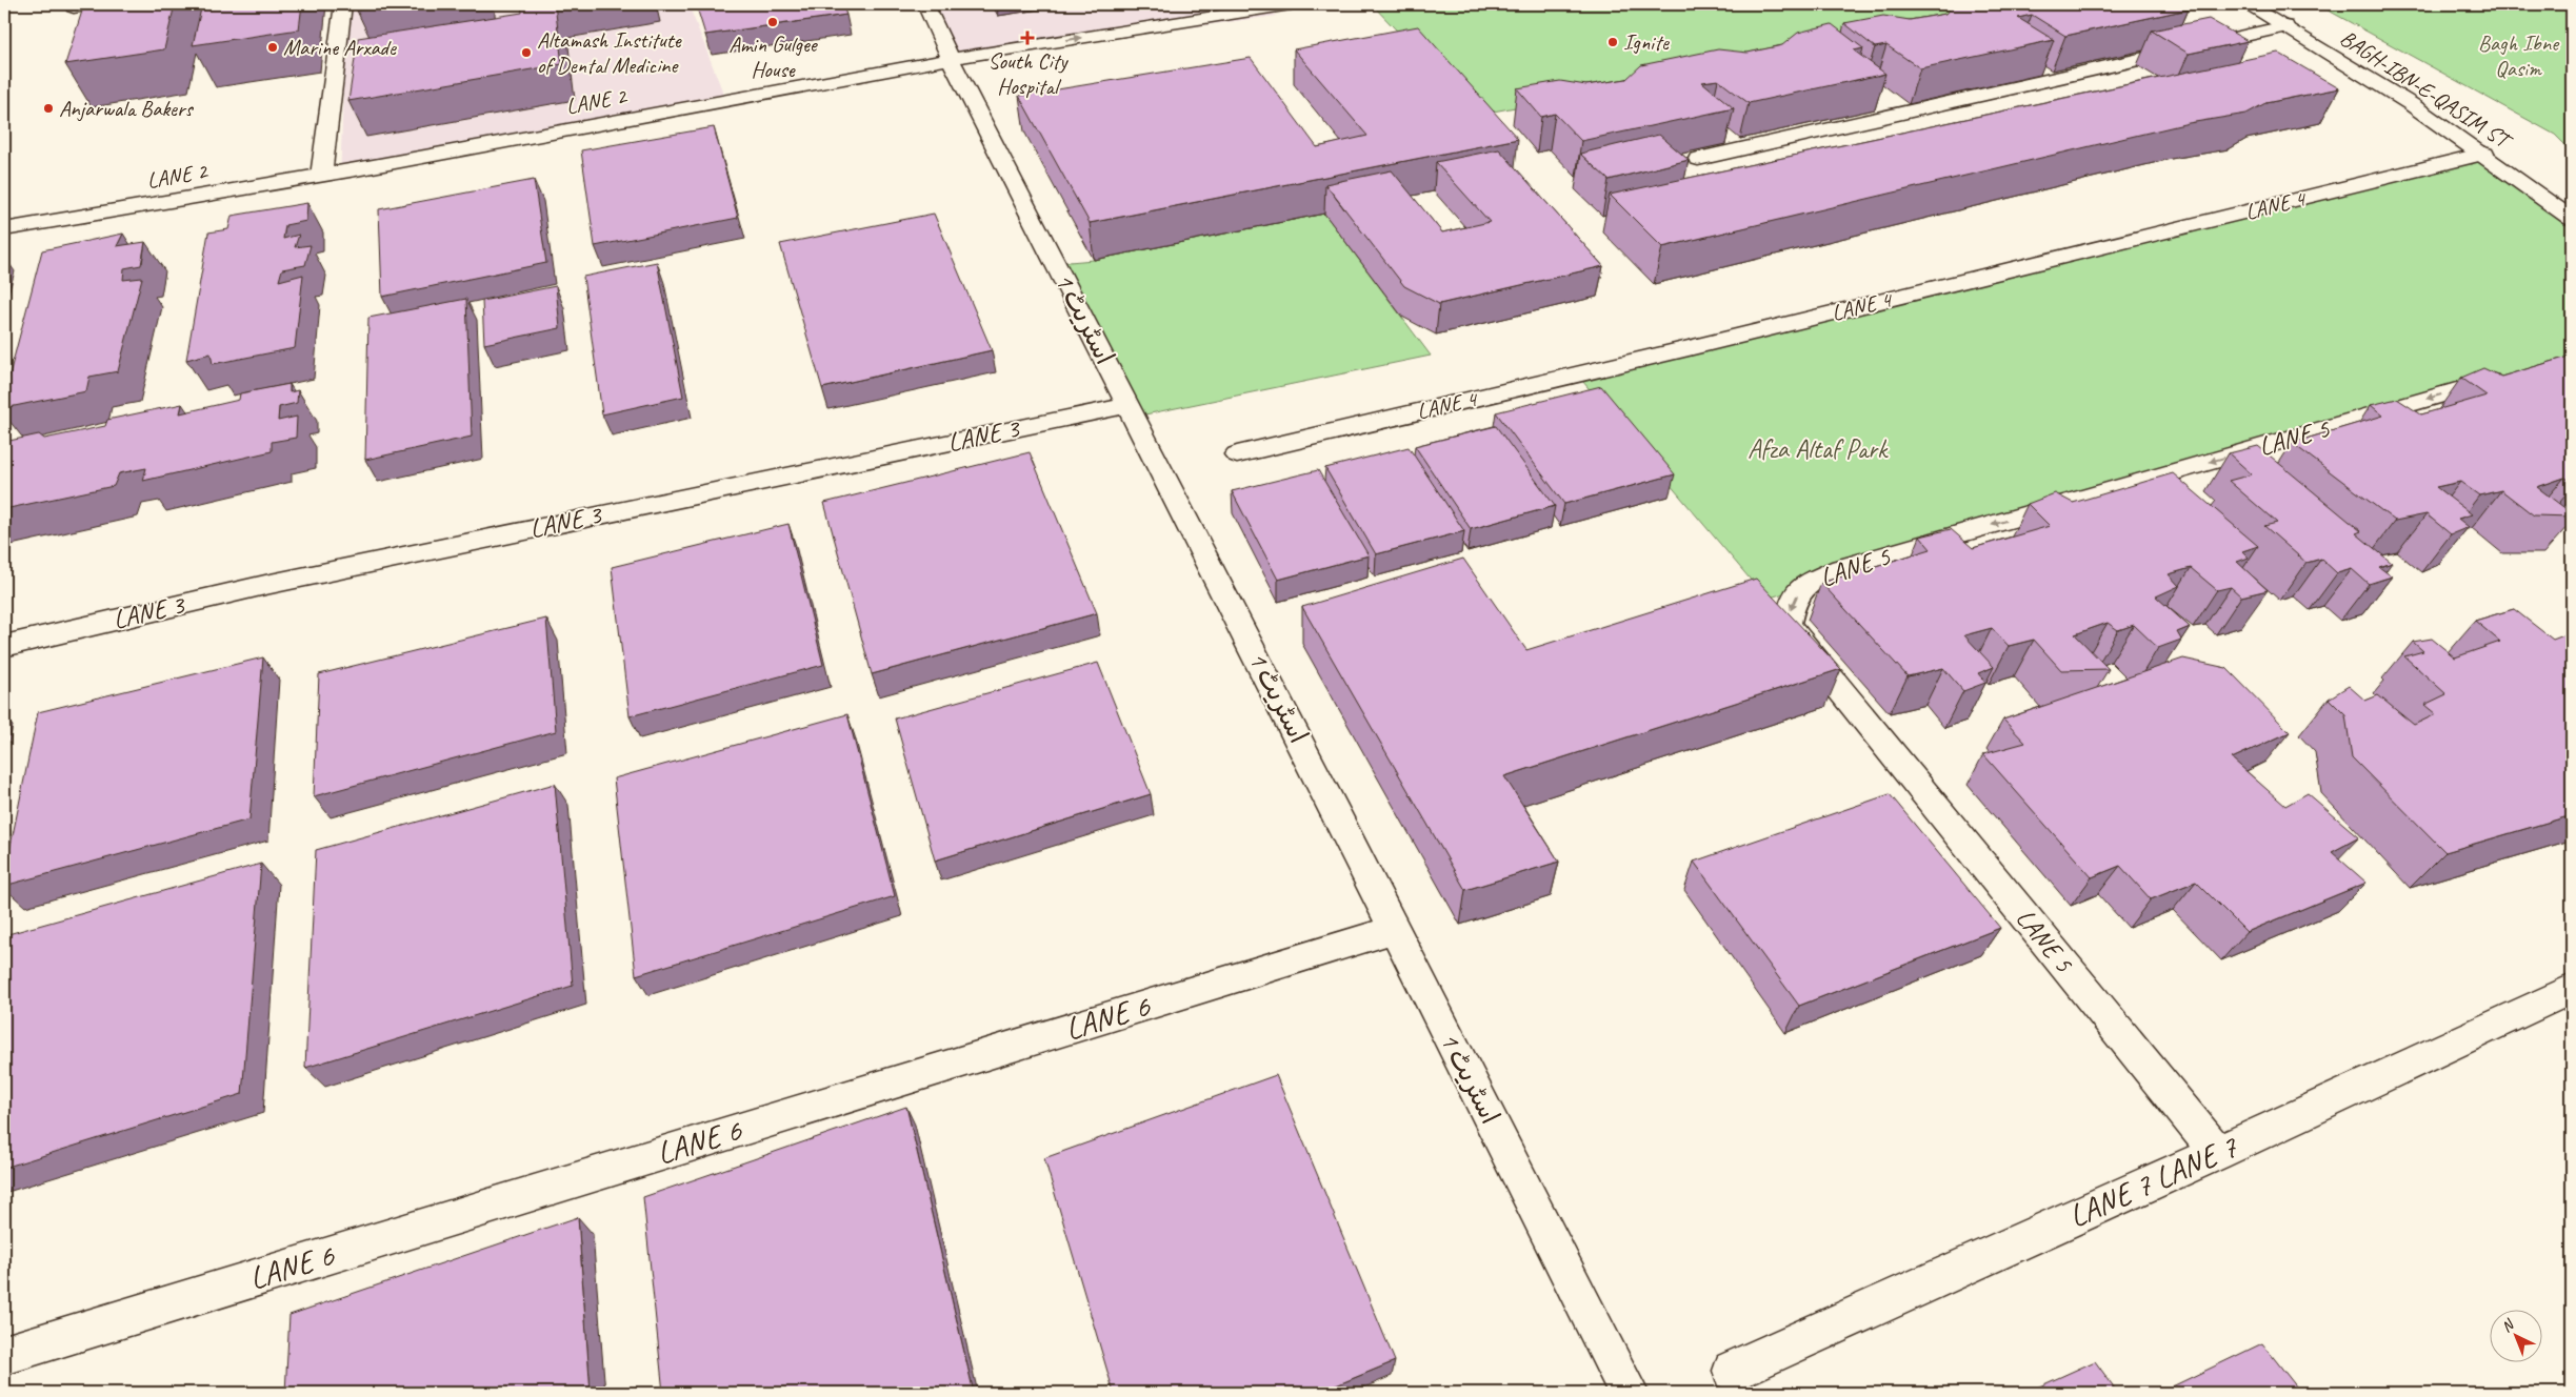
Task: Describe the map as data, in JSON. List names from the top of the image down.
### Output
{
  "streets": {
    "street": [
      "BAGH-IBN-E-QASIM ST",
      "LANE 2",
      "LANE 4",
      "اسٹریٹ 1",
      "LANE 3",
      "LANE 5",
      "LANE 6",
      "LANE 7 LANE 7"
    ]
  },
  "crossings": [
    ["BAGH-IBN-E-QASIM ST", "LANE 4"],
    ["LANE 2", "اسٹریٹ 1"],
    ["اسٹریٹ 1", "LANE 3"],
    ["اسٹریٹ 1", "LANE 6"],
    ["LANE 5", "LANE 7 LANE 7"]
  ],
  "parks": ["Bagh Ibne Qasim", "Afza Altaf Park"],
  "places": {
    "other": [
      "Amin Gulgee House",
      "Ignite",
      "Marine Arxade",
      "Altamash Institute of Dental Medicine",
      "Anjarwala Bakers"
    ],
    "health": ["South City Hospital"]
  },
  "north": "top left"
}
